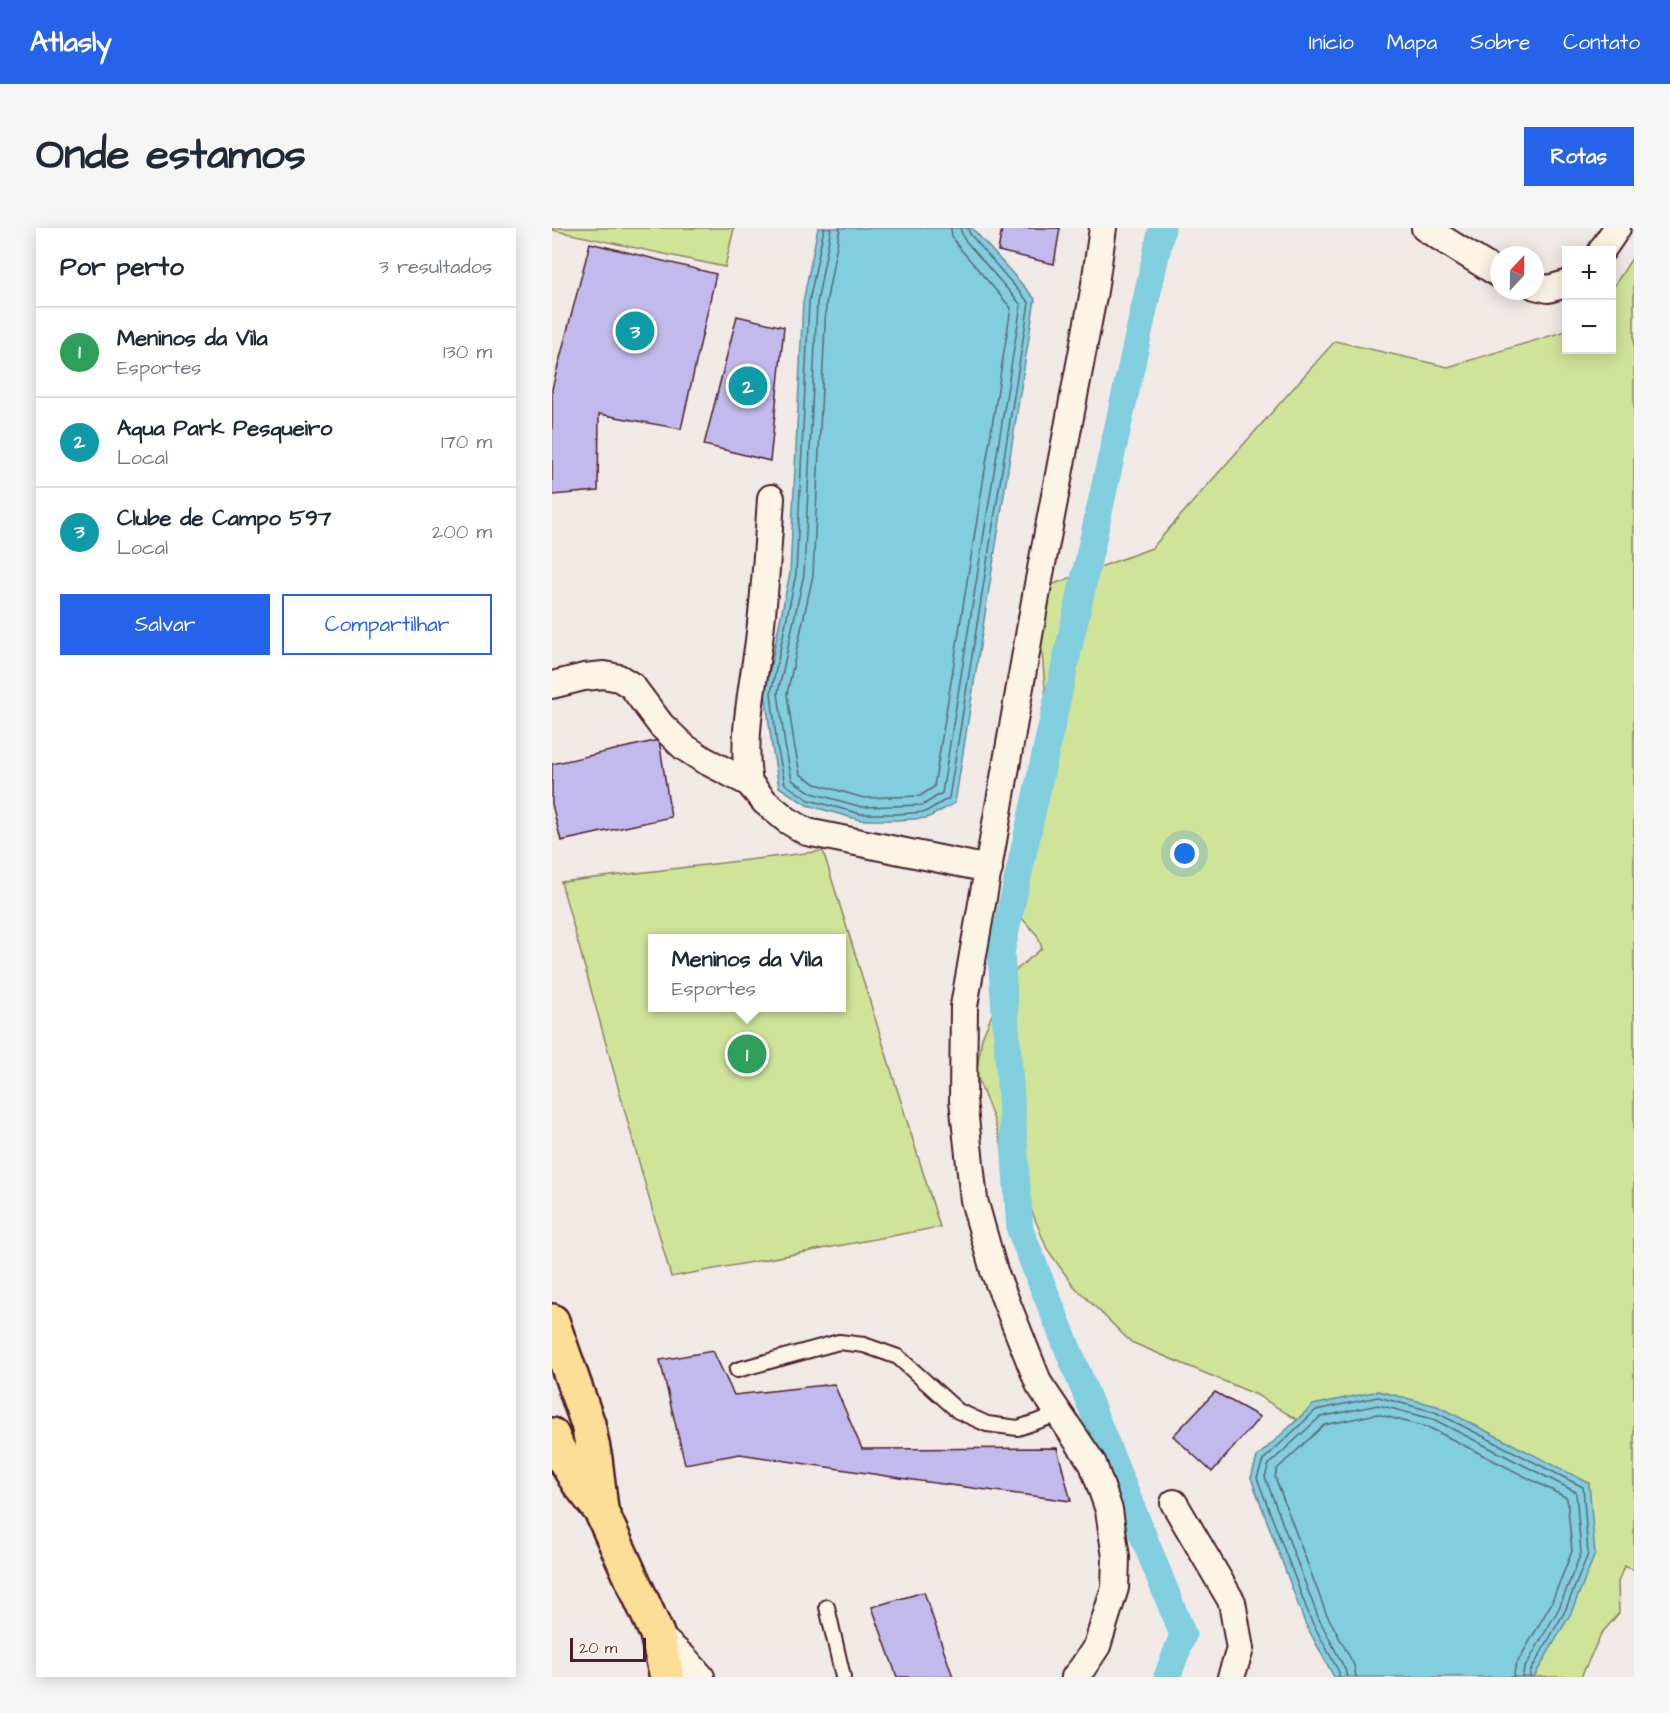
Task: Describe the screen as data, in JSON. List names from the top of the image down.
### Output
{
  "scale_bar": "20 m",
  "north": "top",
  "page": {
    "header": "Atlasly",
    "nav": [
      "Início",
      "Mapa",
      "Sobre",
      "Contato"
    ],
    "title": "Onde estamos",
    "buttons": [
      "Rotas",
      ["Salvar", "Compartilhar"]
    ],
    "heading": ["Por perto", "3 resultados"],
    "map_buttons": ["+", "−"],
    "list": [
      {
        "mark": "1",
        "name": "Meninos da Vila",
        "note": "Esportes",
        "value": "130 m"
      },
      {
        "mark": "2",
        "name": "Aqua Park Pesqueiro",
        "note": "Local",
        "value": "170 m"
      },
      {
        "mark": "3",
        "name": "Clube de Campo 597",
        "note": "Local",
        "value": "200 m"
      }
    ],
    "pins": ["3", "2", "1"],
    "popup": ["Meninos da Vila", "Esportes"],
    "scale": "20 m"
  }
}
